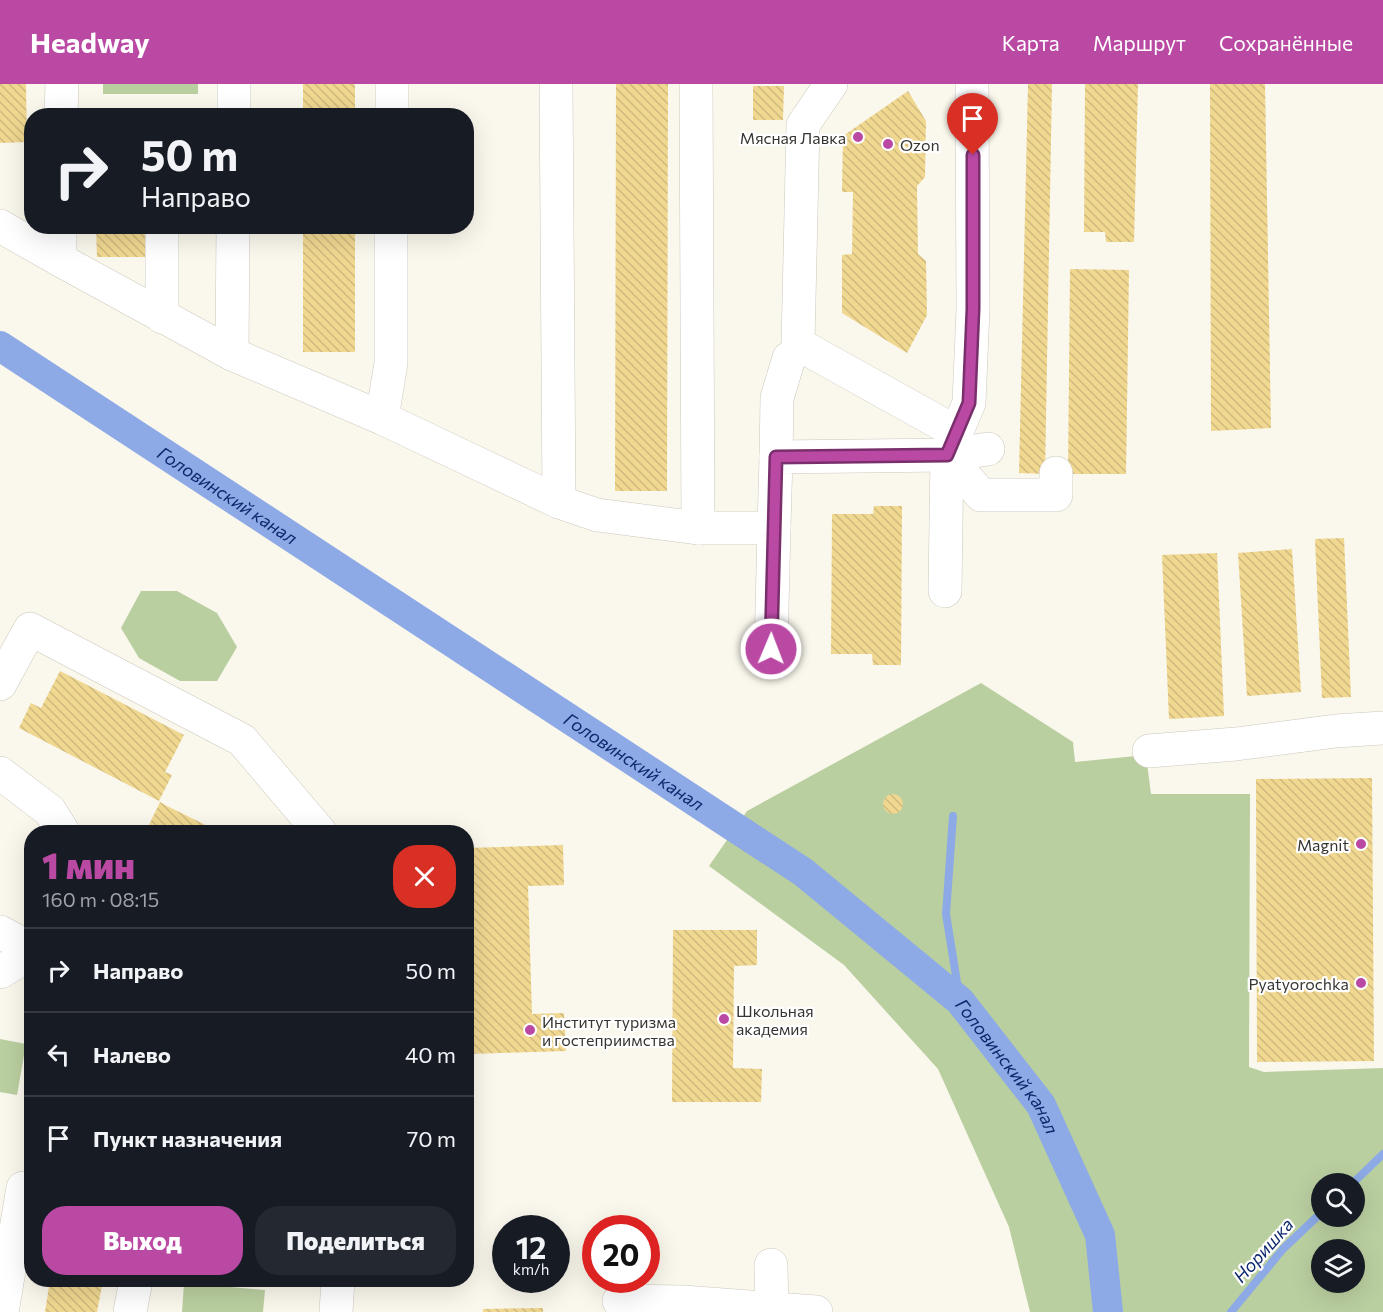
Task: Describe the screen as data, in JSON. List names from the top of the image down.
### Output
{
  "water": ["Головинский канал", "Норишка"],
  "places": [
    "Мясная Лавка",
    "Ozon",
    "Magnit",
    "Pyatyorochka",
    "Школьная академия",
    "Институт туризма и гостеприимства"
  ],
  "page": {
    "header": "Headway",
    "nav": ["Карта", "Маршрут", "Сохранённые"],
    "turn": ["50 m", "Направо"],
    "heading": ["1 мин", "160 m · 08:15"],
    "list": [
      {
        "name": "Направо",
        "value": "50 m"
      },
      {
        "name": "Налево",
        "value": "40 m"
      },
      {
        "name": "Пункт назначения",
        "value": "70 m"
      }
    ],
    "buttons": ["Выход", "Поделиться"],
    "speed": "12 km/h",
    "limit": "20"
  }
}
